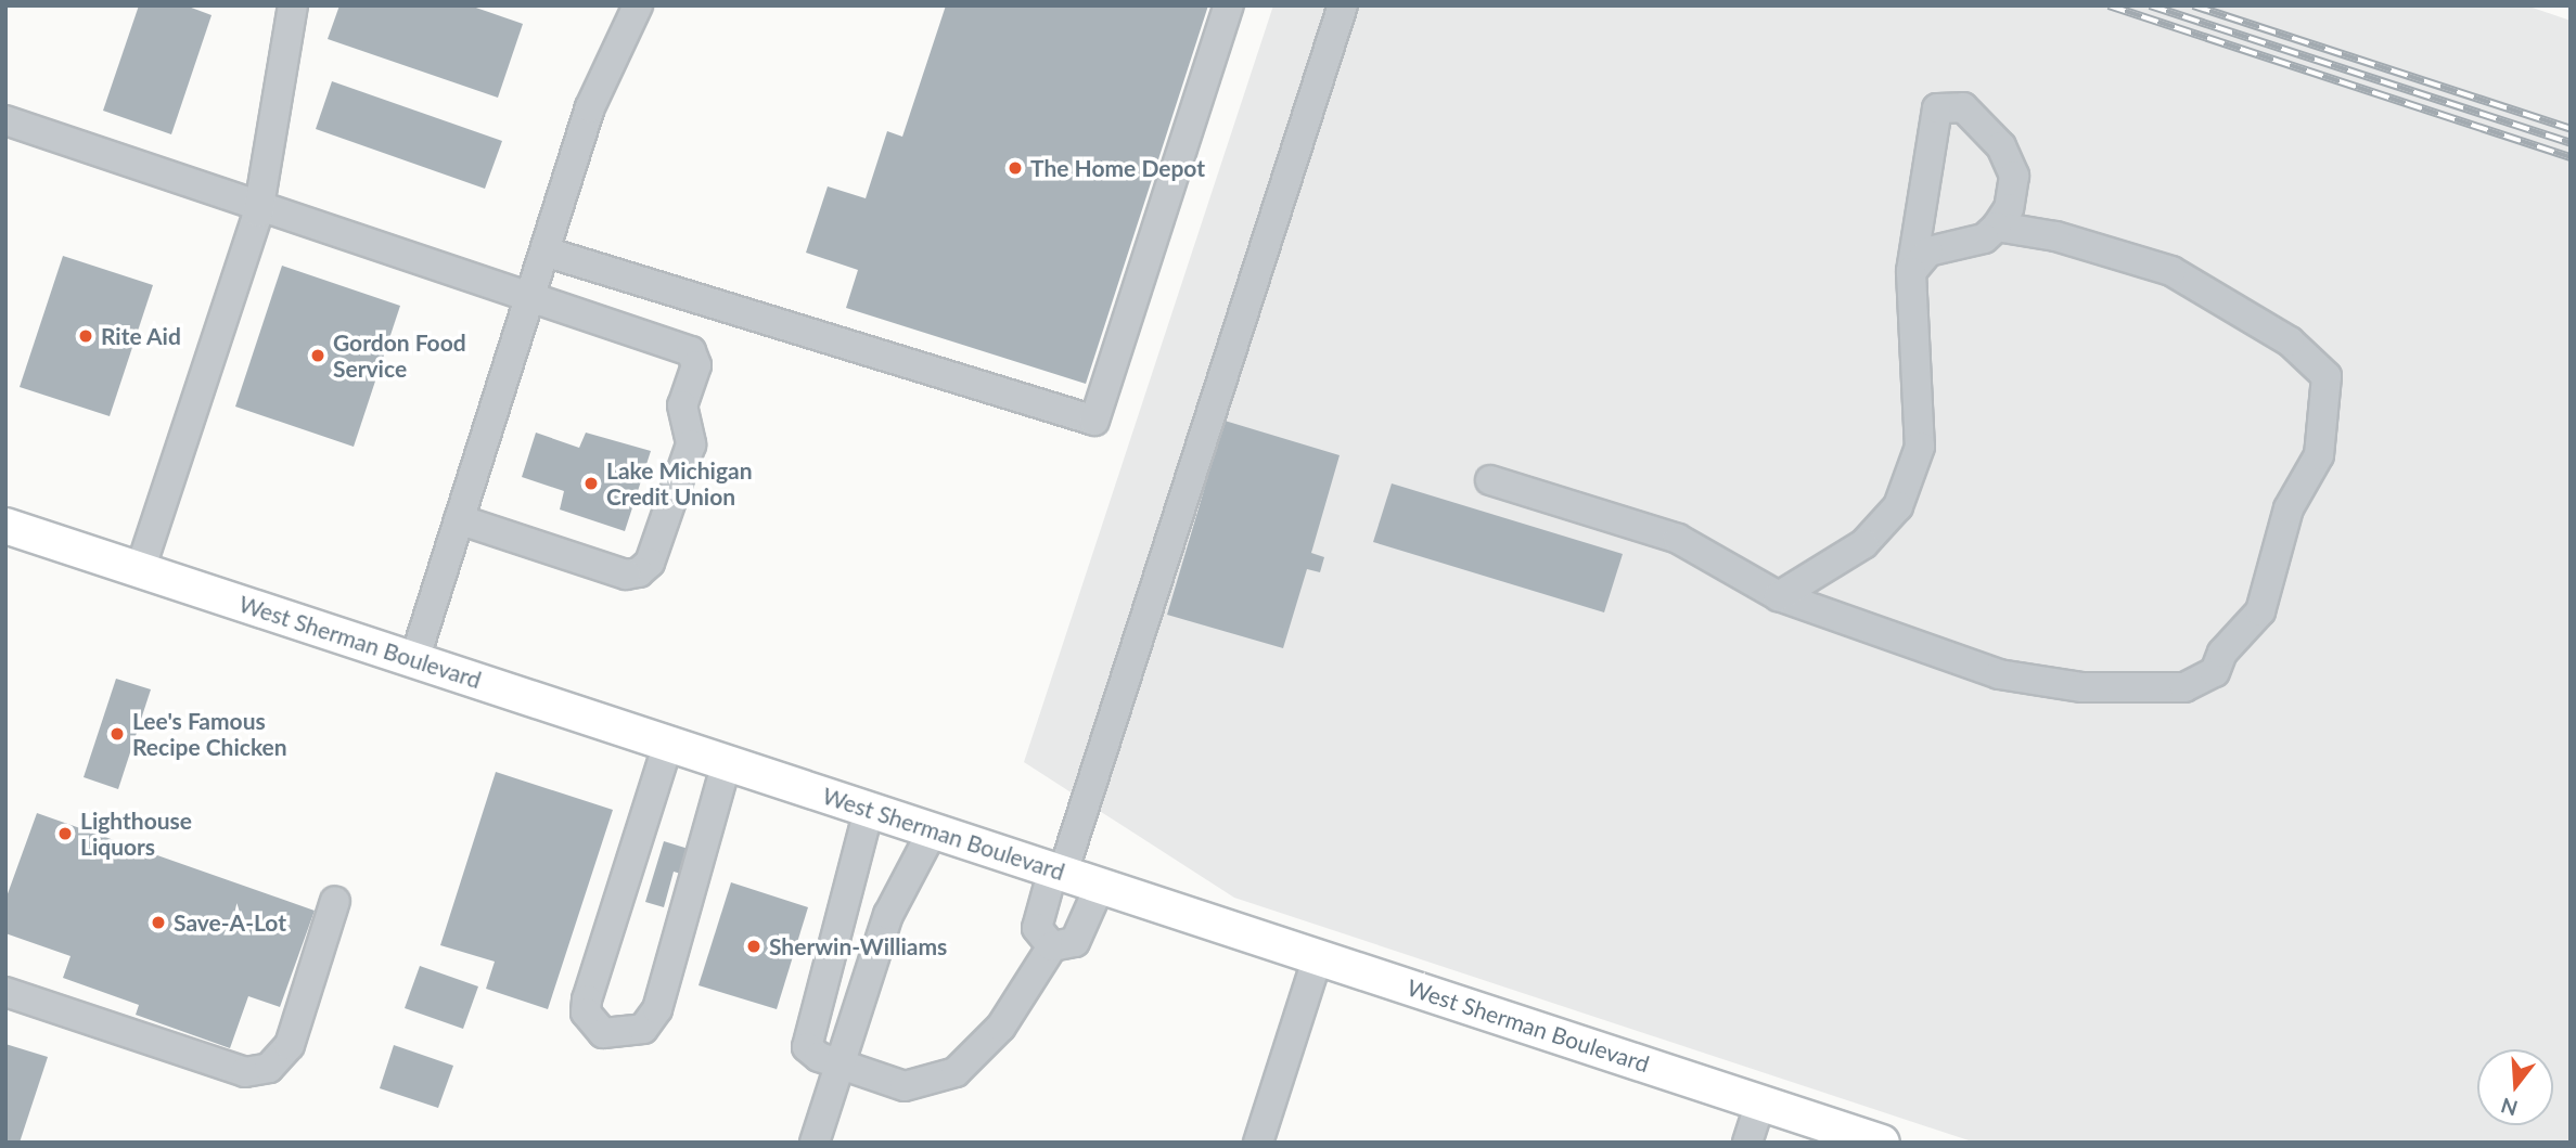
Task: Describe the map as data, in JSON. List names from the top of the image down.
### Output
{
  "streets": {
    "main road": ["West Sherman Boulevard"]
  },
  "places": [
    "The Home Depot",
    "Rite Aid",
    "Gordon Food Service",
    "Lake Michigan Credit Union",
    "Lee's Famous Recipe Chicken",
    "Lighthouse Liquors",
    "Save-A-Lot",
    "Sherwin-Williams"
  ],
  "north": "bottom"
}
